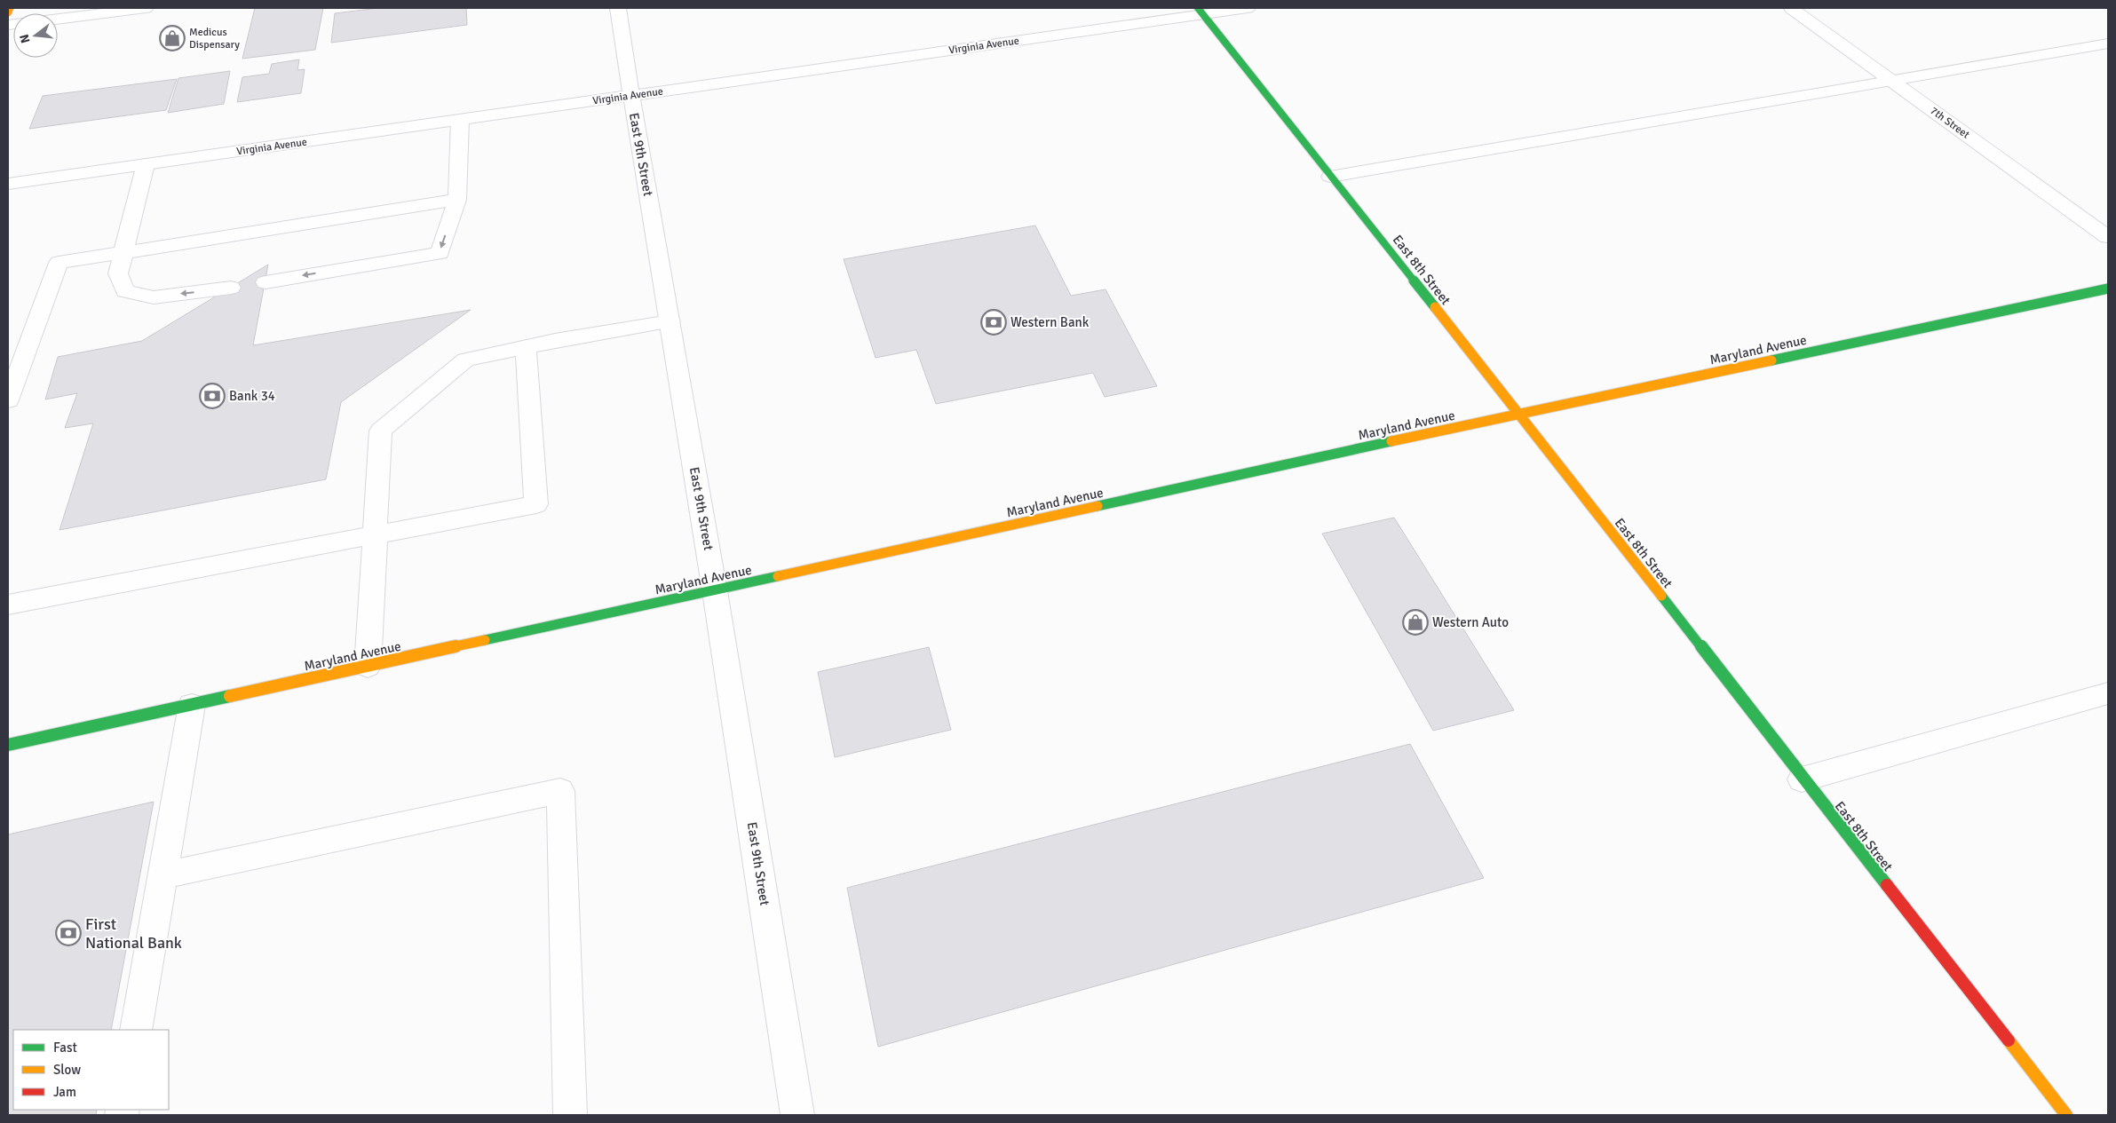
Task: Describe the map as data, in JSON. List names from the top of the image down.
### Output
{
  "streets": {
    "street": [
      "Virginia Avenue",
      "7th Street",
      "East 9th Street",
      "East 8th Street",
      "Maryland Avenue"
    ]
  },
  "crossings": [
    ["Virginia Avenue", "East 9th Street"],
    ["Virginia Avenue", "East 8th Street"],
    ["East 9th Street", "Maryland Avenue"],
    ["East 8th Street", "Maryland Avenue"]
  ],
  "places": {
    "shop": ["Medicus Dispensary", "Western Auto"],
    "bank": ["Western Bank", "Bank 34", "First National Bank"]
  },
  "legend": ["Fast", "Slow", "Jam"],
  "north": "left"
}
